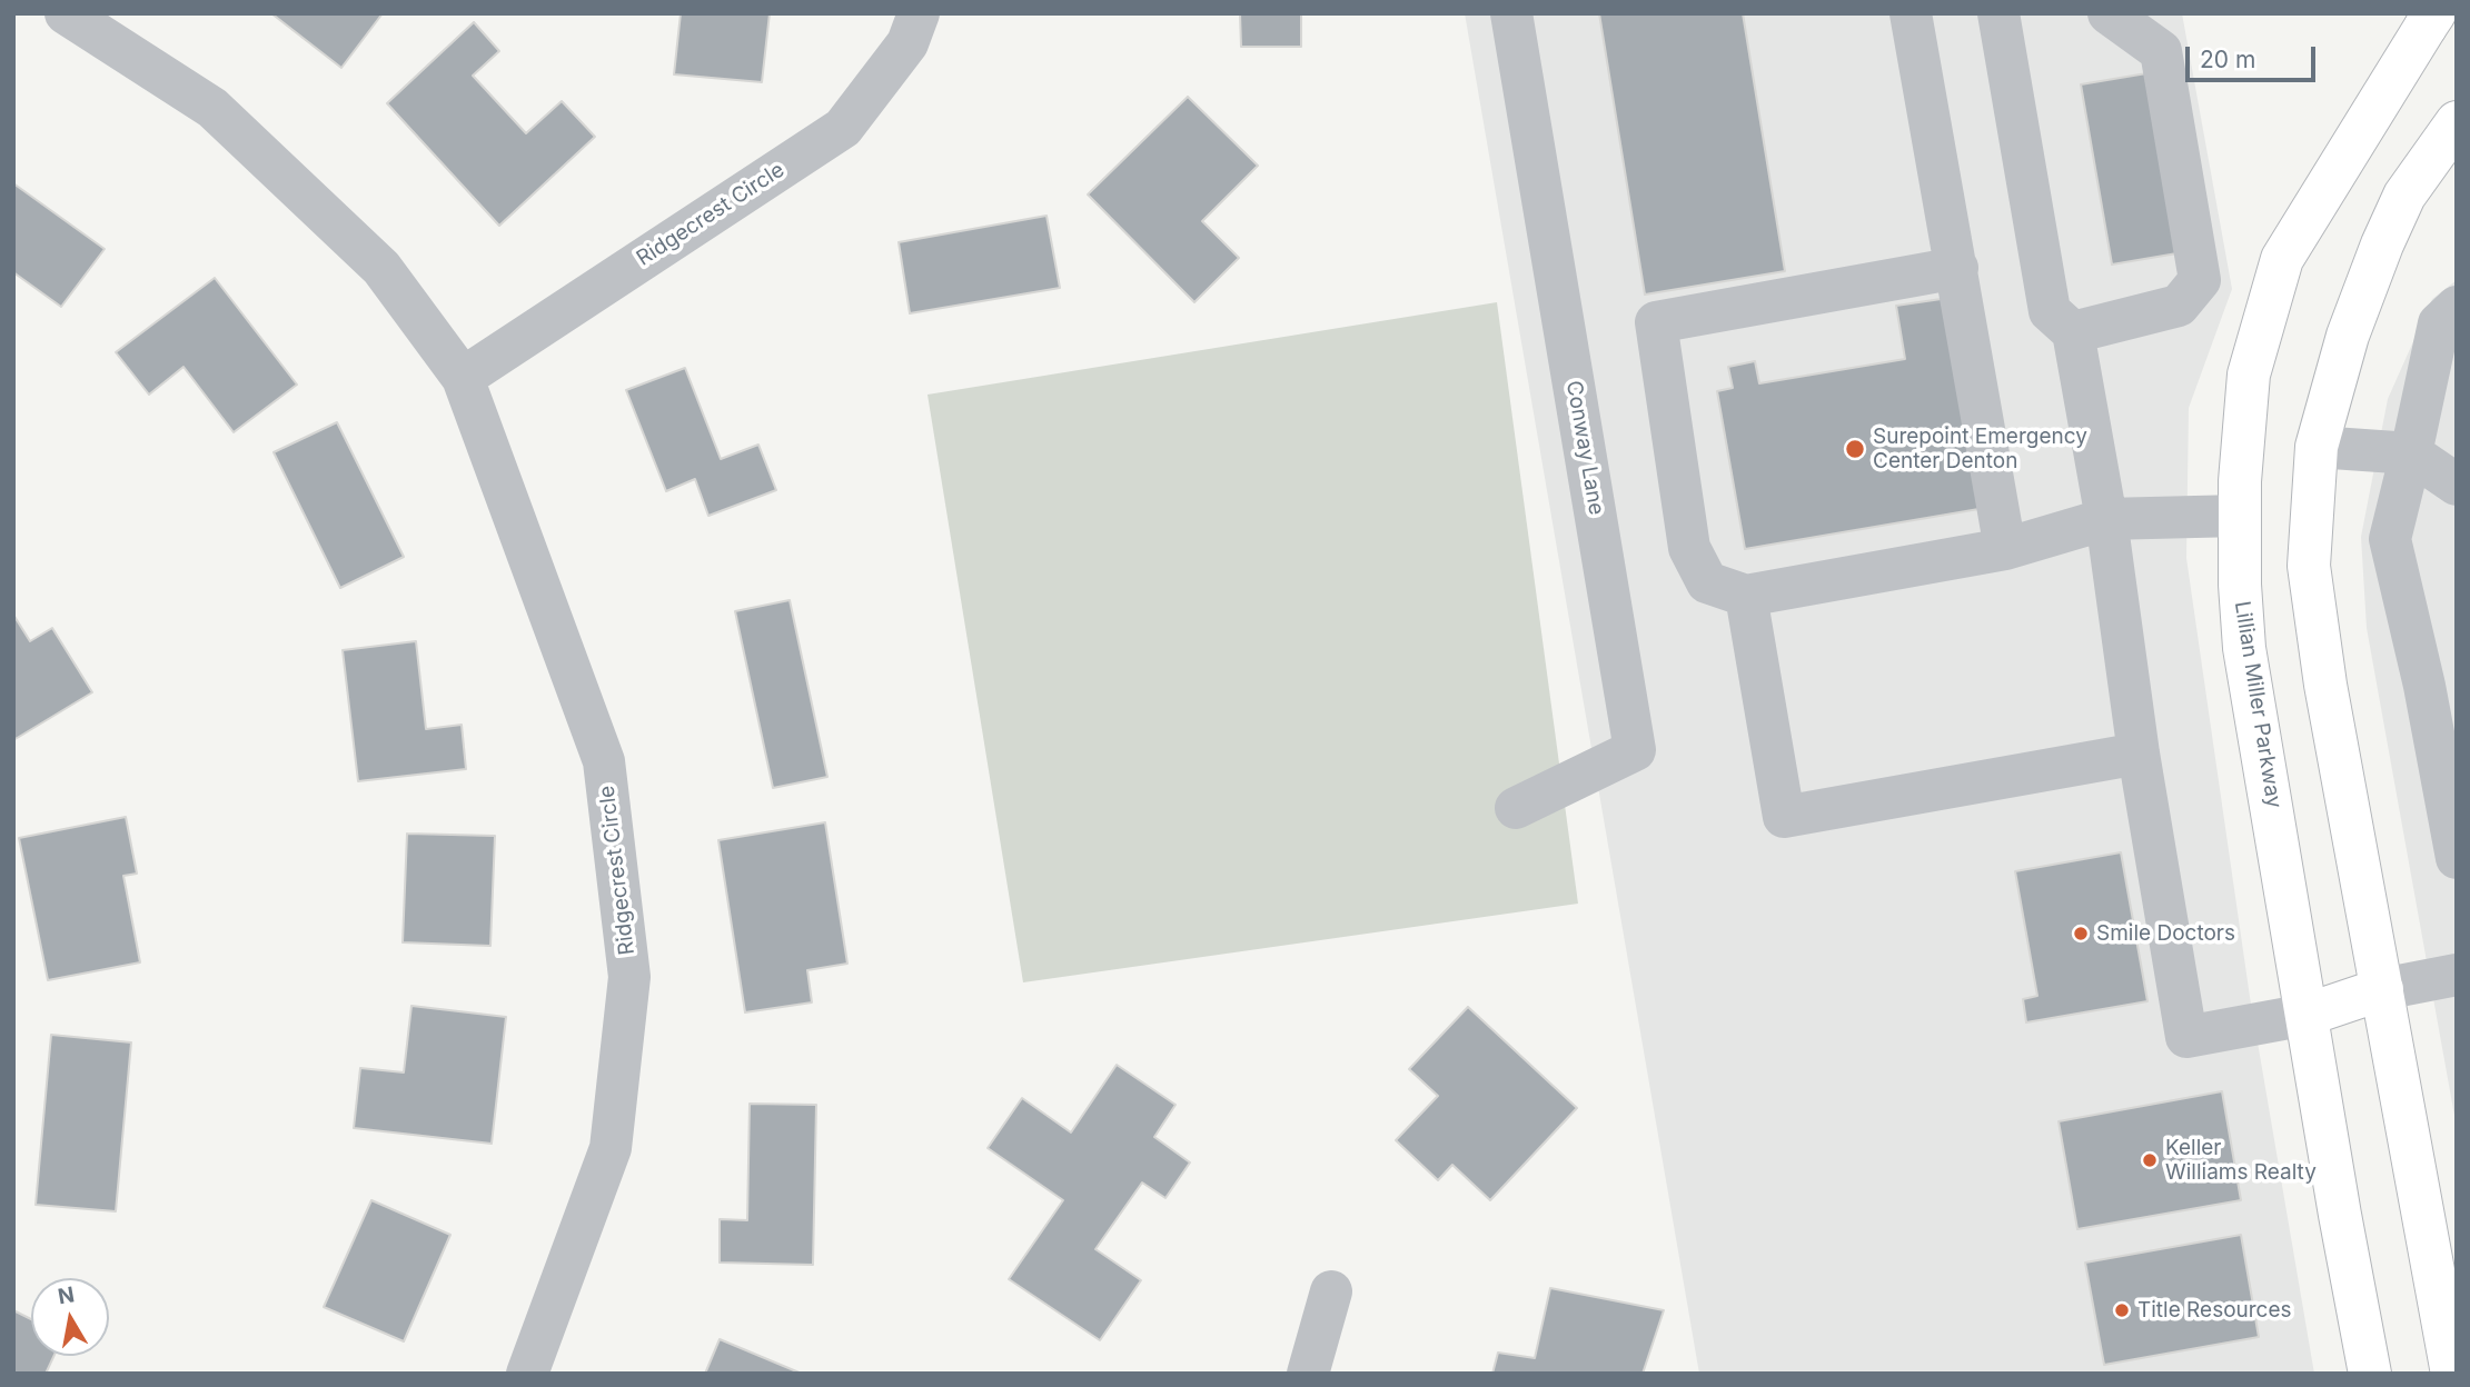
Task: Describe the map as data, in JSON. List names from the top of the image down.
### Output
{
  "streets": {
    "main road": ["Lillian Miller Parkway"],
    "street": ["Ridgecrest Circle", "Conway Lane"]
  },
  "places": [
    "Surepoint Emergency Center Denton",
    "Smile Doctors",
    "Keller Williams Realty",
    "Title Resources"
  ],
  "scale_bar": "20 m",
  "north": "top"
}
